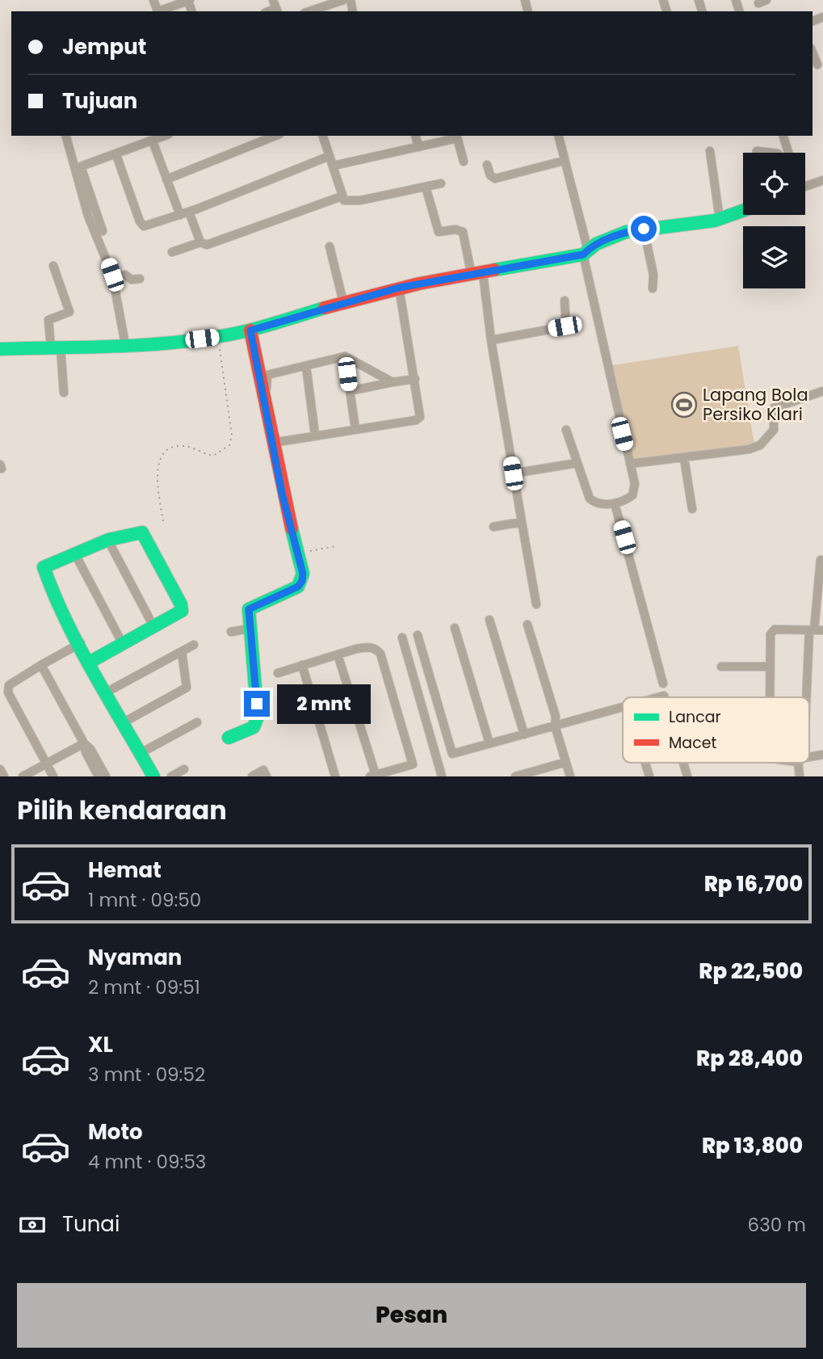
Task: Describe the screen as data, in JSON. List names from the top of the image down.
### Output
{
  "places": {
    "sports": ["Lapang Bola Persiko Klari"]
  },
  "legend": ["Lancar", "Macet"],
  "page": {
    "banner": ["Jemput", "Tujuan"],
    "bubble": "2 mnt",
    "heading": "Pilih kendaraan",
    "list": [
      {
        "name": "Hemat",
        "note": "1 mnt · 09:50",
        "value": "Rp 16,700"
      },
      {
        "name": "Nyaman",
        "note": "2 mnt · 09:51",
        "value": "Rp 22,500"
      },
      {
        "name": "XL",
        "note": "3 mnt · 09:52",
        "value": "Rp 28,400"
      },
      {
        "name": "Moto",
        "note": "4 mnt · 09:53",
        "value": "Rp 13,800"
      }
    ],
    "pay": ["Tunai", "630 m"],
    "buttons": "Pesan"
  }
}
